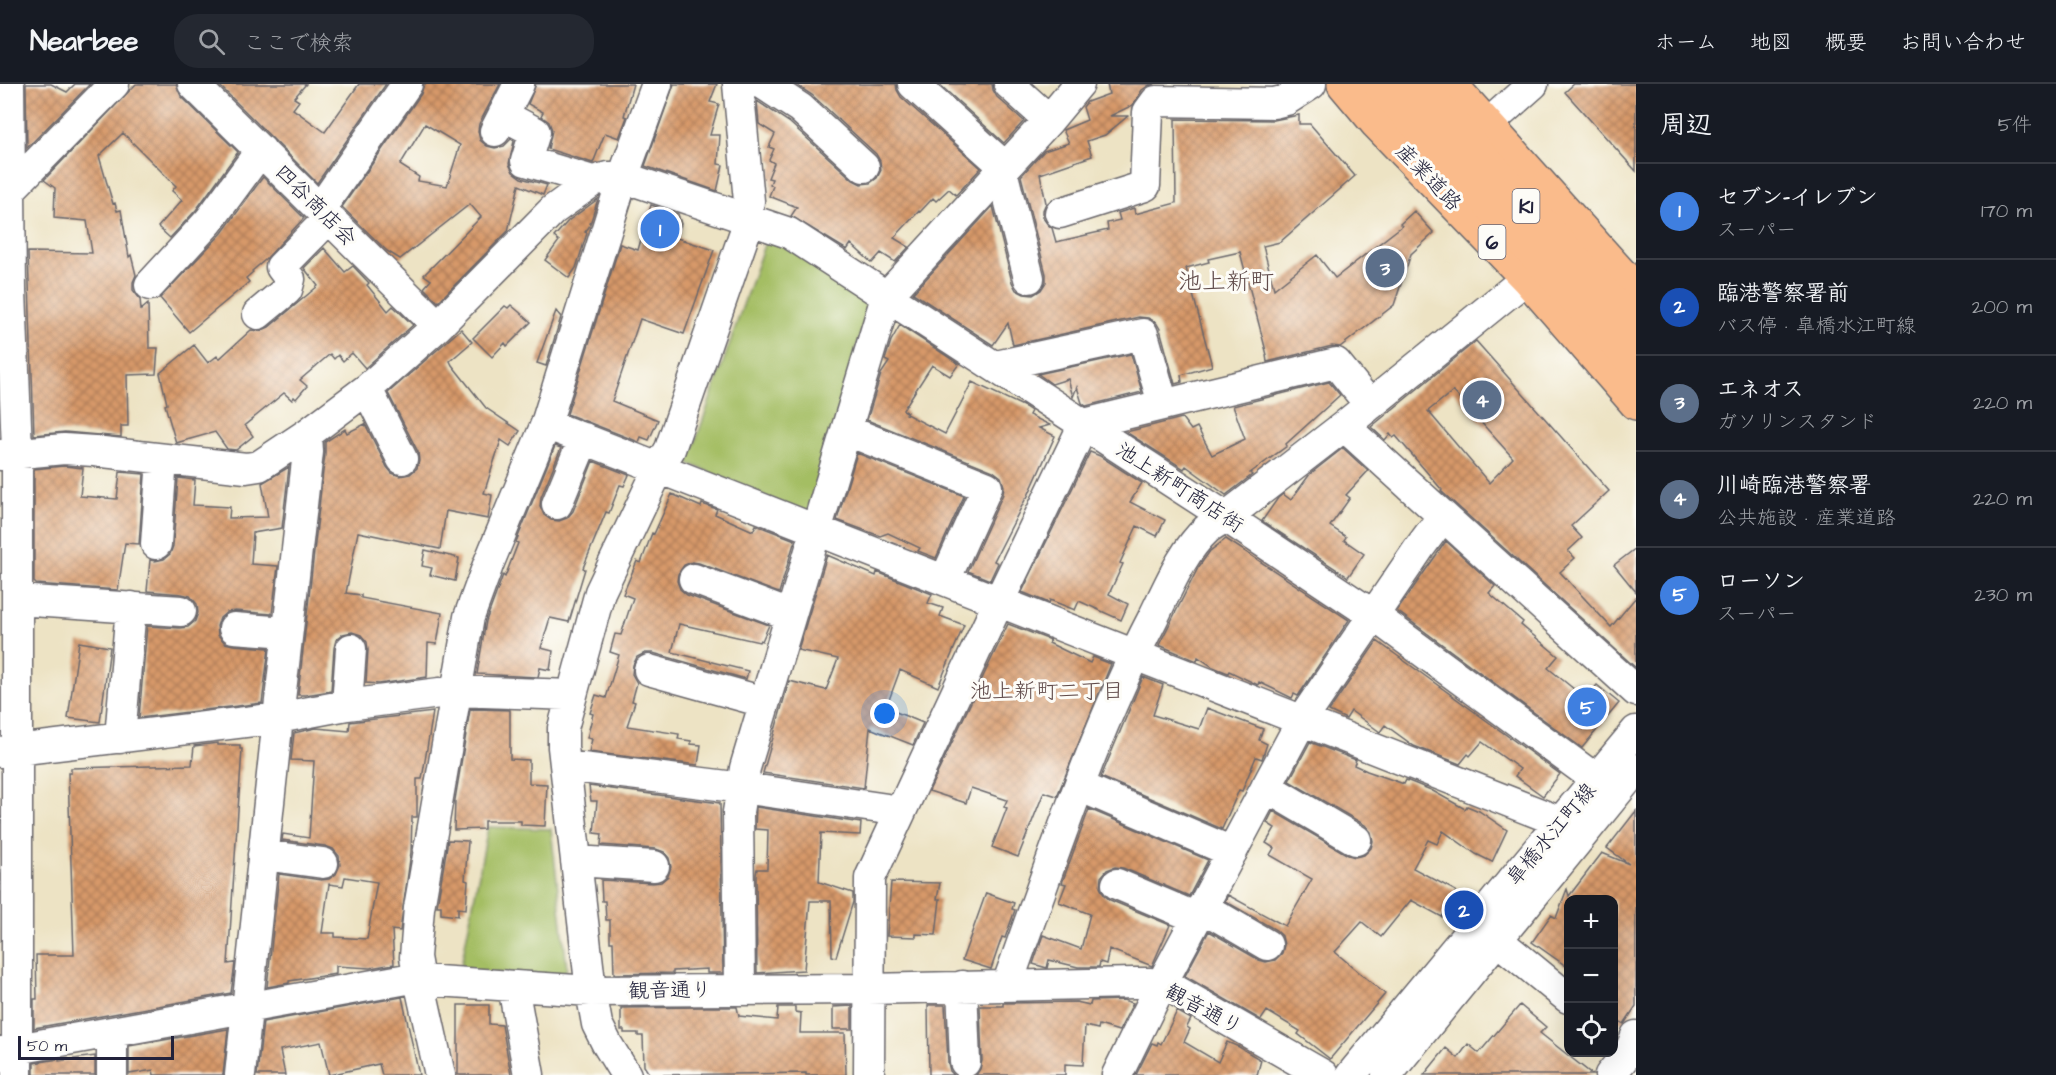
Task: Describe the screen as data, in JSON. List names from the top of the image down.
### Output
{
  "streets": {
    "main road": ["産業道路", "K1", "6"],
    "street": [
      "四谷商店会",
      "池上新町商店街",
      "皐橋水江町線",
      "観音通り"
    ]
  },
  "crossings": [
    ["池上新町商店街", "皐橋水江町線"]
  ],
  "districts": ["池上新町", "池上新町二丁目"],
  "scale_bar": "50 m",
  "page": {
    "header": "Nearbee",
    "search": "ここで検索",
    "nav": [
      "ホーム",
      "地図",
      "概要",
      "お問い合わせ"
    ],
    "heading": ["周辺", "5件"],
    "list": [
      {
        "mark": "1",
        "name": "セブン-イレブン",
        "note": "スーパー",
        "value": "170 m"
      },
      {
        "mark": "2",
        "name": "臨港警察署前",
        "note": "バス停 · 皐橋水江町線",
        "value": "200 m"
      },
      {
        "mark": "3",
        "name": "エネオス",
        "note": "ガソリンスタンド",
        "value": "220 m"
      },
      {
        "mark": "4",
        "name": "川崎臨港警察署",
        "note": "公共施設 · 産業道路",
        "value": "220 m"
      },
      {
        "mark": "5",
        "name": "ローソン",
        "note": "スーパー",
        "value": "230 m"
      }
    ],
    "pins": [
      "1",
      "3",
      "4",
      "5",
      "2"
    ],
    "map_buttons": ["+", "−"],
    "scale": "50 m"
  }
}
